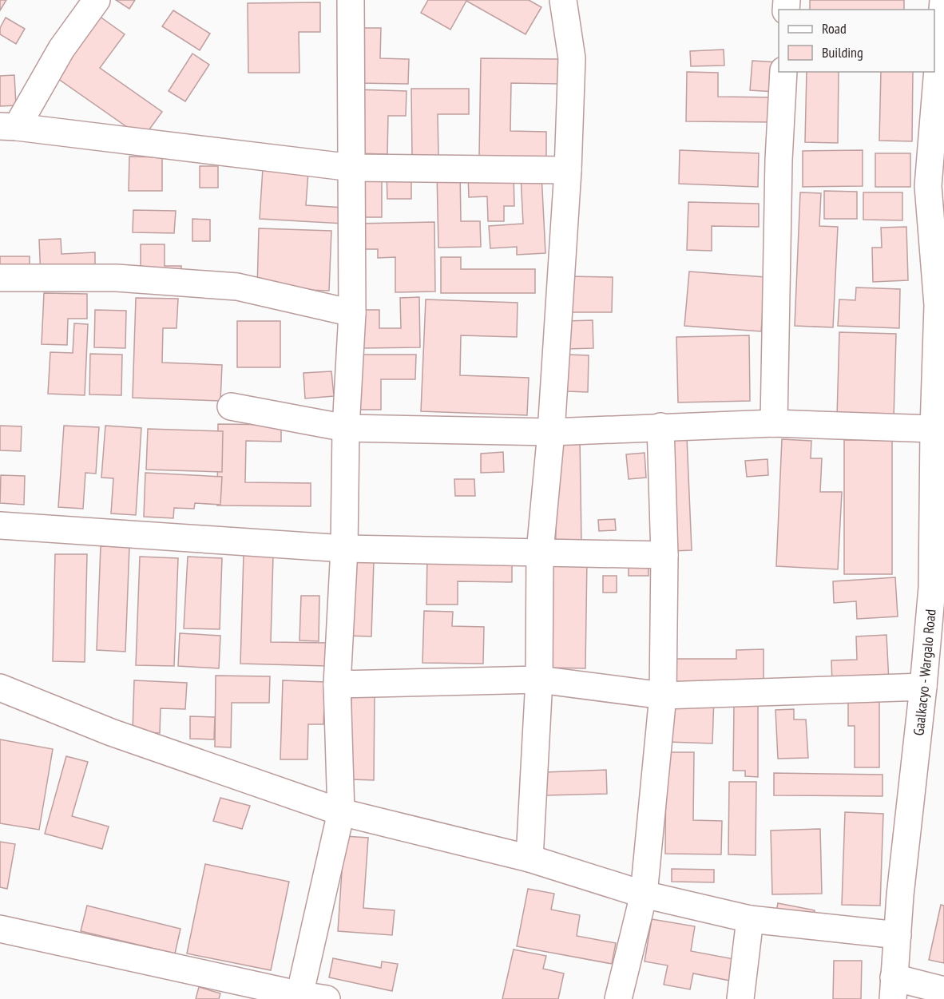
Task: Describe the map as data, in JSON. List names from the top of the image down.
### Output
{
  "streets": {
    "street": ["Gaalkacyo - Wargalo Road"]
  },
  "legend": ["Road", "Building"]
}
